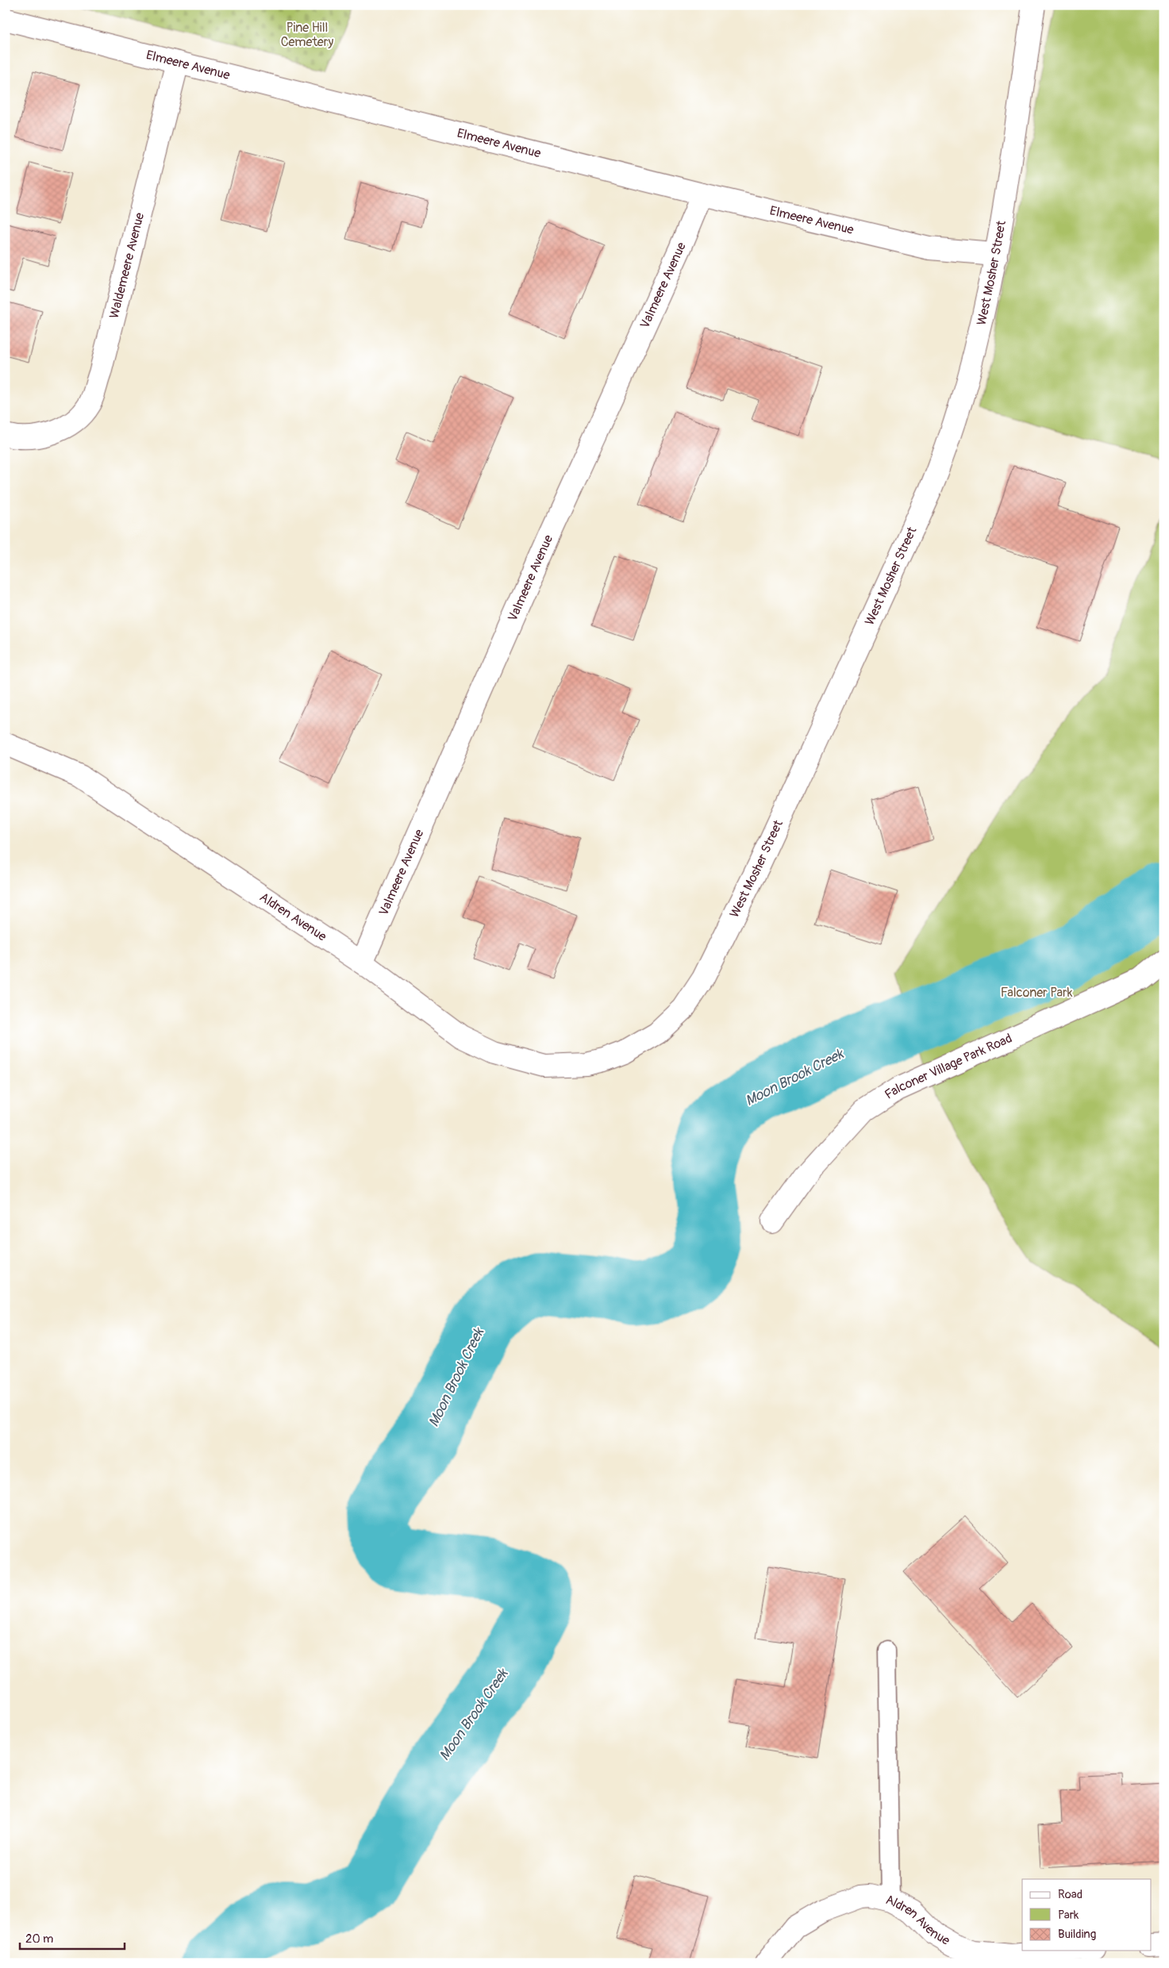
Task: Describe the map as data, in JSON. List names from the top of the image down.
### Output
{
  "streets": {
    "street": [
      "Elmeere Avenue",
      "Waldemeere Avenue",
      "West Mosher Street",
      "Valmeere Avenue",
      "Aldren Avenue",
      "Falconer Village Park Road"
    ]
  },
  "crossings": [
    ["Elmeere Avenue", "Waldemeere Avenue"],
    ["Elmeere Avenue", "West Mosher Street"],
    ["Elmeere Avenue", "Valmeere Avenue"],
    ["West Mosher Street", "Aldren Avenue"],
    ["Valmeere Avenue", "Aldren Avenue"]
  ],
  "water": ["Moon Brook Creek"],
  "parks": ["Pine Hill Cemetery", "Falconer Park"],
  "legend": ["Road", "Park", "Building"],
  "scale_bar": "20 m"
}
